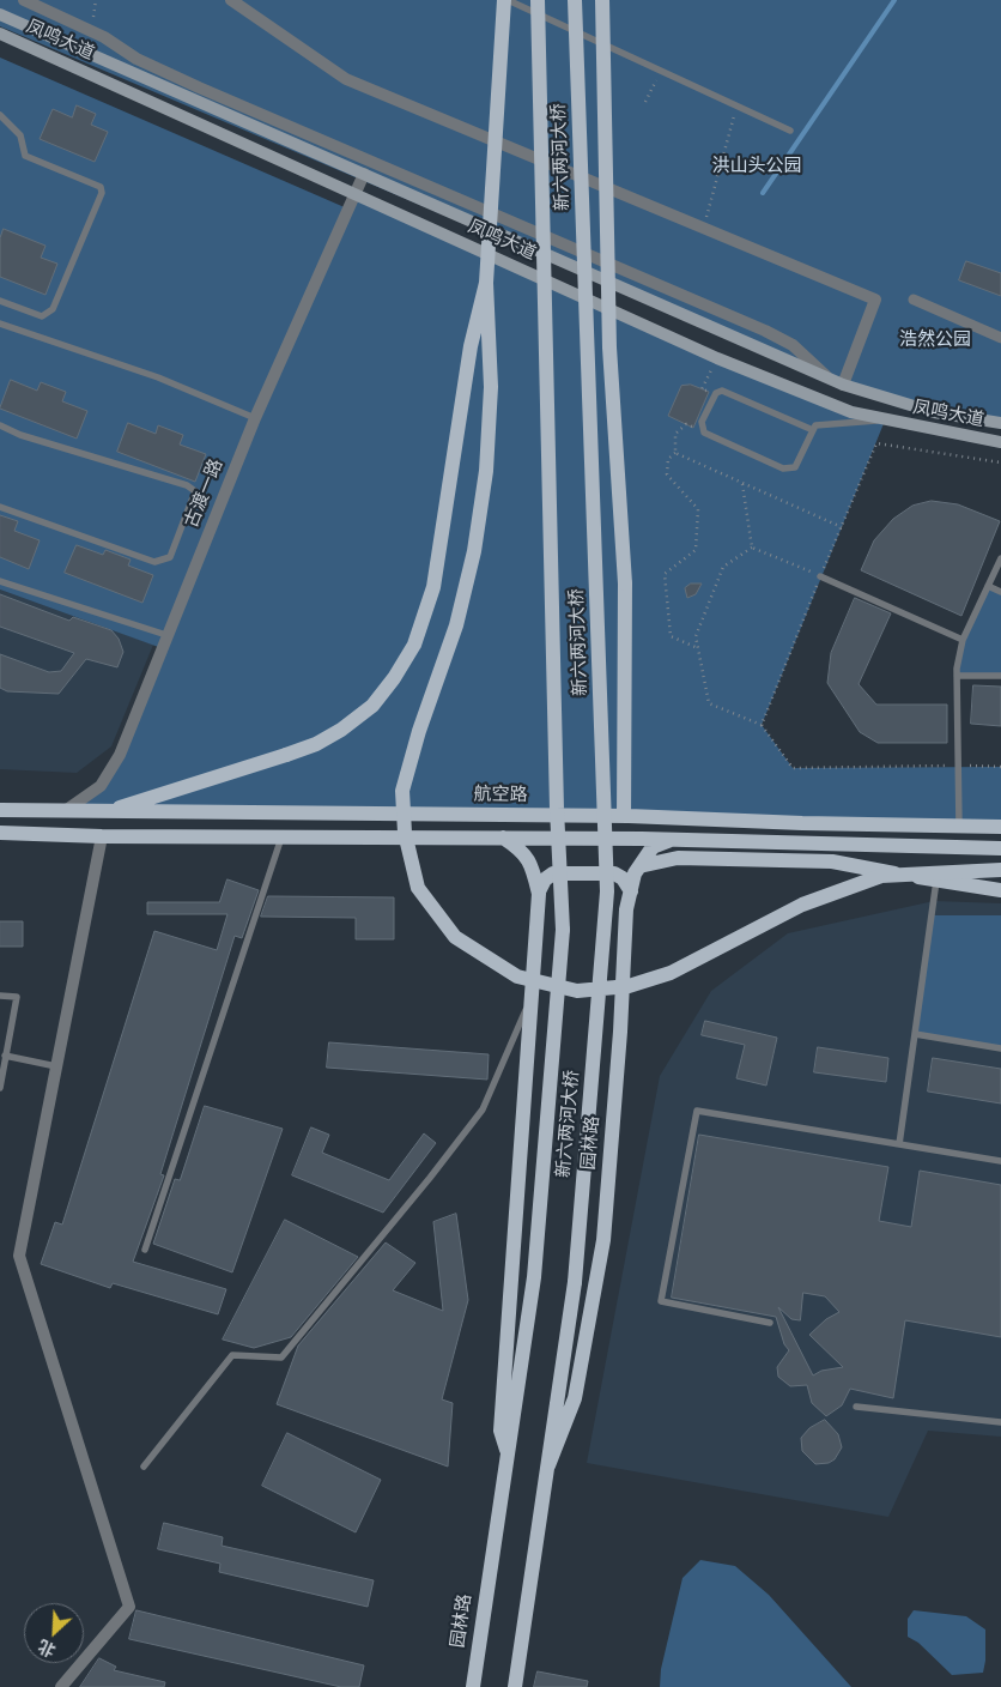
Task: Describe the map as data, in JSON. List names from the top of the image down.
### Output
{
  "streets": {
    "main road": [
      "凤鸣大道",
      "新六两河大桥",
      "航空路",
      "园林路"
    ],
    "street": ["古渡一路"]
  },
  "crossings": [
    ["凤鸣大道", "古渡一路"],
    ["新六两河大桥", "园林路"],
    ["古渡一路", "航空路"]
  ],
  "parks": ["洪山头公园", "浩然公园"],
  "north": "bottom left"
}
